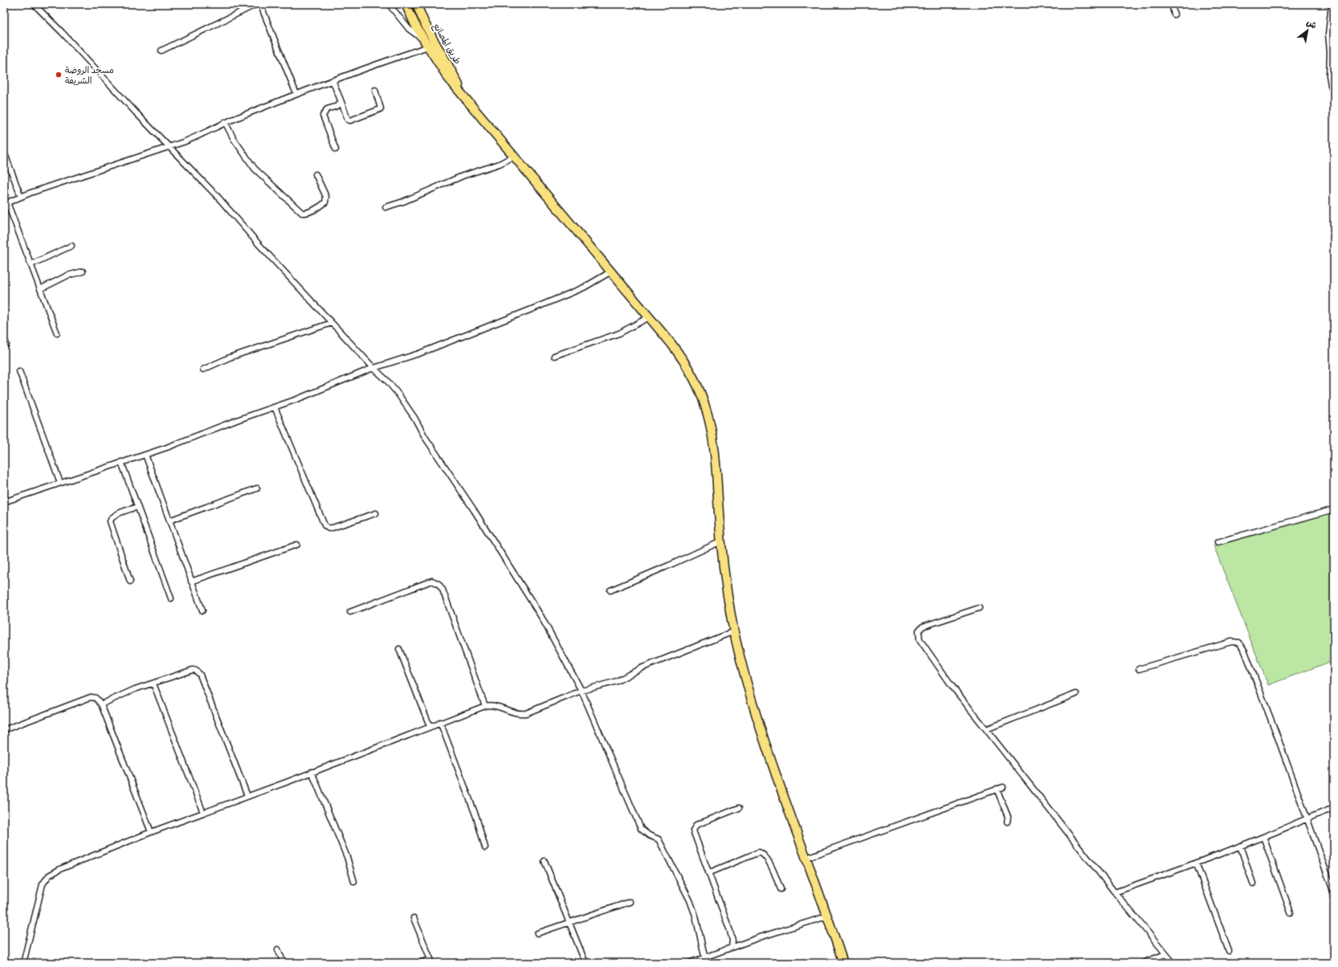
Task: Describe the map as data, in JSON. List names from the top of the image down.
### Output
{
  "streets": {
    "main road": ["طريق المصانع"]
  },
  "places": ["مسجد الروضة الشريفة"],
  "north": "top right"
}
